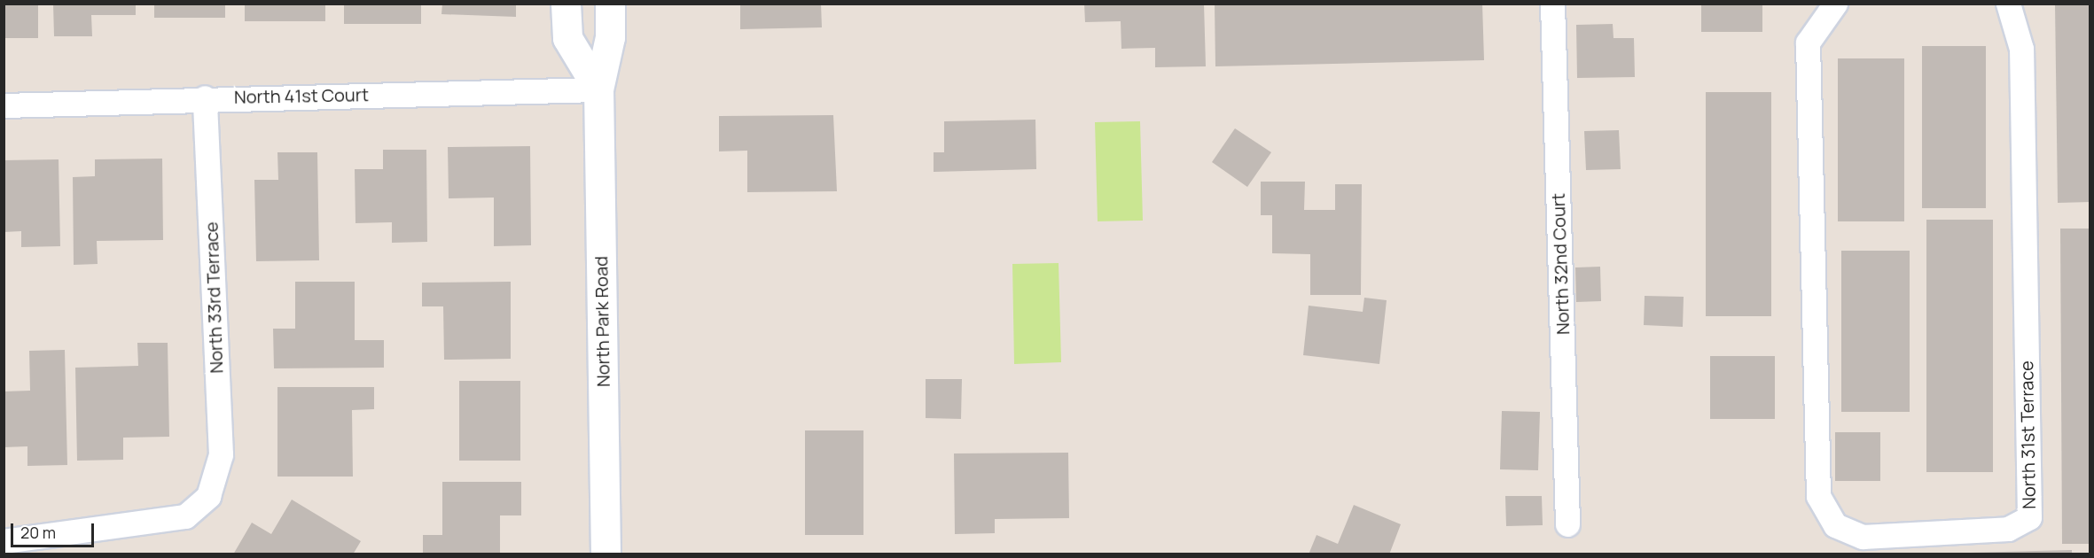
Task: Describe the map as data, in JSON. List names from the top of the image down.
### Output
{
  "streets": {
    "street": [
      "North 41st Court",
      "North 32nd Court",
      "North 33rd Terrace",
      "North Park Road",
      "North 31st Terrace"
    ]
  },
  "crossings": [
    ["North 41st Court", "North 33rd Terrace"],
    ["North 41st Court", "North Park Road"]
  ],
  "scale_bar": "20 m"
}
